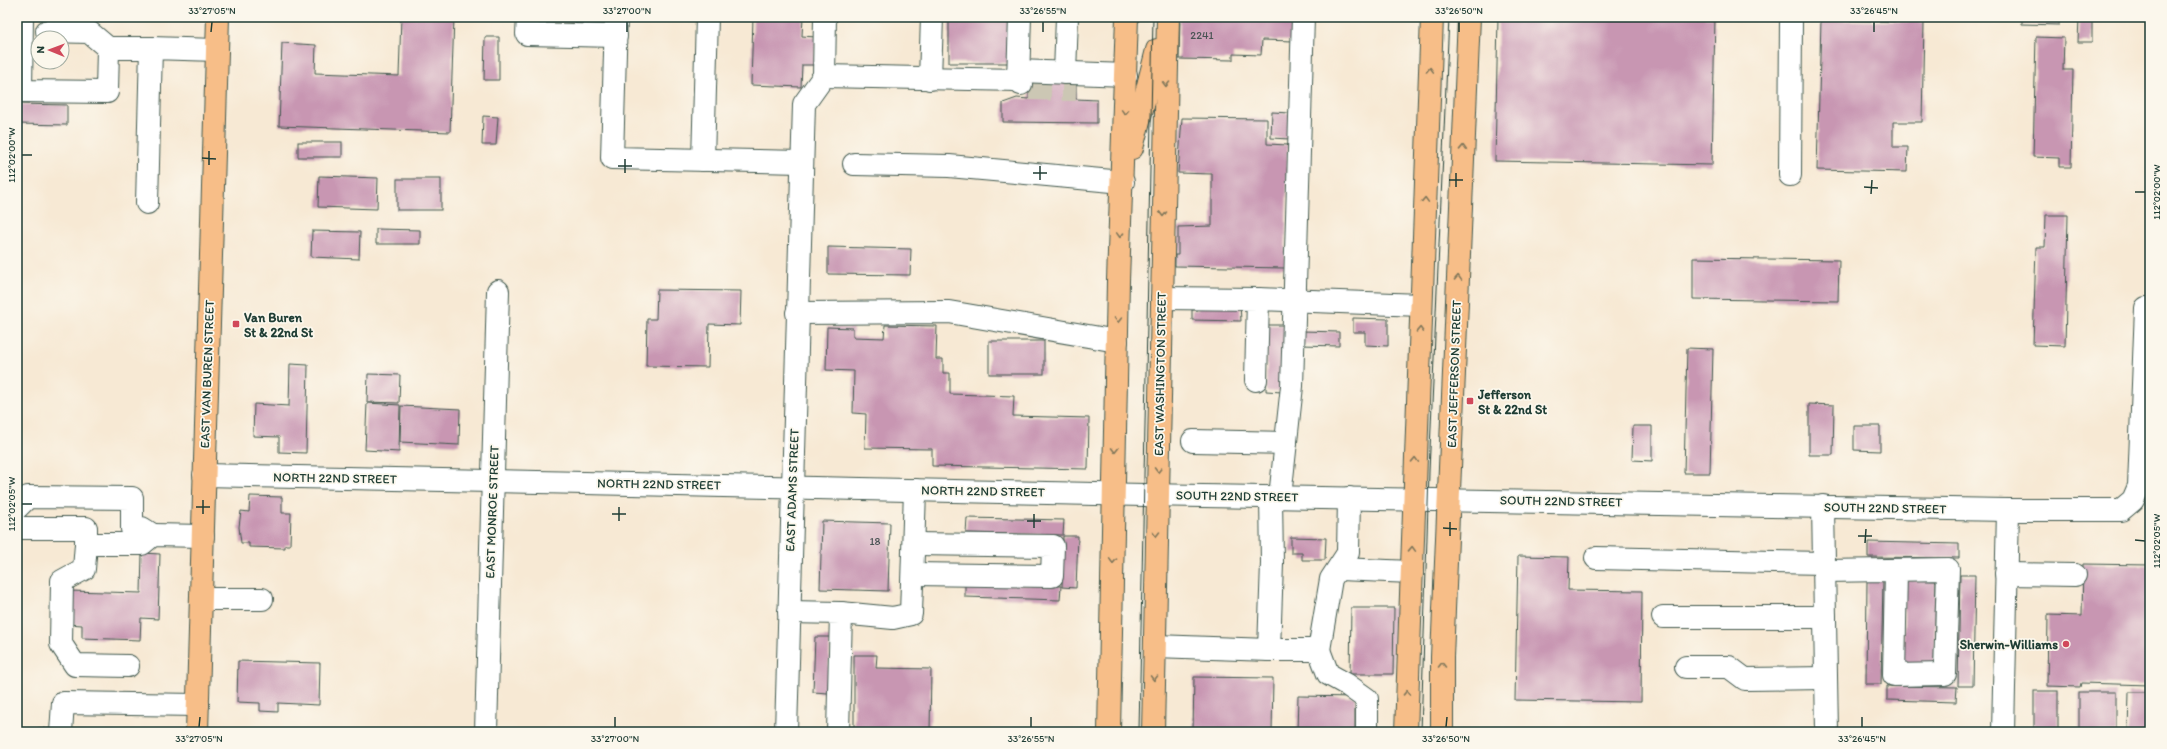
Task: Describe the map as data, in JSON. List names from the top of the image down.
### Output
{
  "streets": {
    "main road": ["EAST VAN BUREN STREET", "EAST WASHINGTON STREET", "EAST JEFFERSON STREET"],
    "street": [
      "NORTH 22ND STREET",
      "EAST ADAMS STREET",
      "SOUTH 22ND STREET",
      "EAST MONROE STREET"
    ]
  },
  "crossings": [
    ["EAST VAN BUREN STREET", "NORTH 22ND STREET"],
    ["EAST WASHINGTON STREET", "SOUTH 22ND STREET"],
    ["EAST JEFFERSON STREET", "SOUTH 22ND STREET"],
    ["NORTH 22ND STREET", "EAST ADAMS STREET"],
    ["NORTH 22ND STREET", "SOUTH 22ND STREET"],
    ["NORTH 22ND STREET", "EAST MONROE STREET"]
  ],
  "places": {
    "transit": ["Van Buren St & 22nd St", "Jefferson St & 22nd St"],
    "other": ["Sherwin-Williams"]
  },
  "house_numbers": ["2241", "18"],
  "north": "left",
  "coordinates": [
    "33°27'05\"N",
    "33°27'00\"N",
    "33°26'55\"N",
    "33°26'50\"N",
    "33°26'45\"N",
    "112°02'00\"W",
    "112°02'05\"W"
  ]
}
